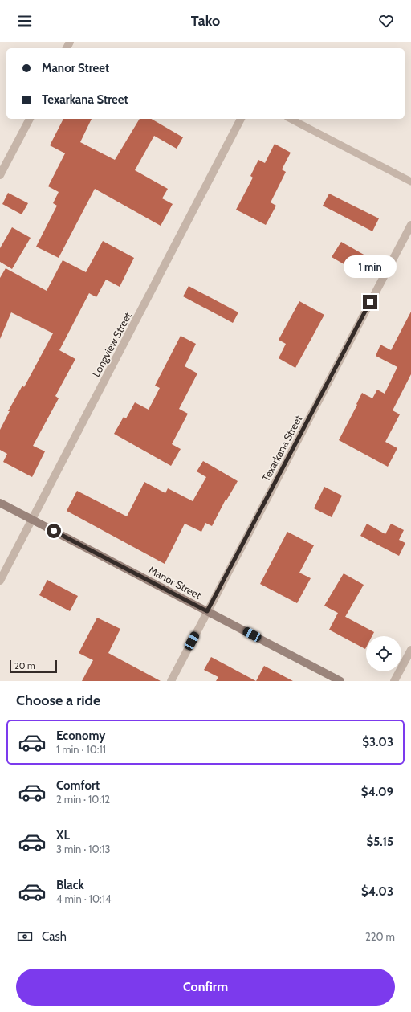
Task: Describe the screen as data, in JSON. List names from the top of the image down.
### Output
{
  "streets": {
    "street": ["Longview Street", "Texarkana Street", "Manor Street"]
  },
  "crossings": [
    ["Longview Street", "Manor Street"],
    ["Texarkana Street", "Manor Street"]
  ],
  "scale_bar": "20 m",
  "page": {
    "header": "Tako",
    "banner": ["Manor Street", "Texarkana Street"],
    "bubble": "1 min",
    "scale": "20 m",
    "heading": "Choose a ride",
    "list": [
      {
        "name": "Economy",
        "note": "1 min · 10:11",
        "value": "$3.03"
      },
      {
        "name": "Comfort",
        "note": "2 min · 10:12",
        "value": "$4.09"
      },
      {
        "name": "XL",
        "note": "3 min · 10:13",
        "value": "$5.15"
      },
      {
        "name": "Black",
        "note": "4 min · 10:14",
        "value": "$4.03"
      }
    ],
    "pay": ["Cash", "220 m"],
    "buttons": "Confirm"
  }
}
